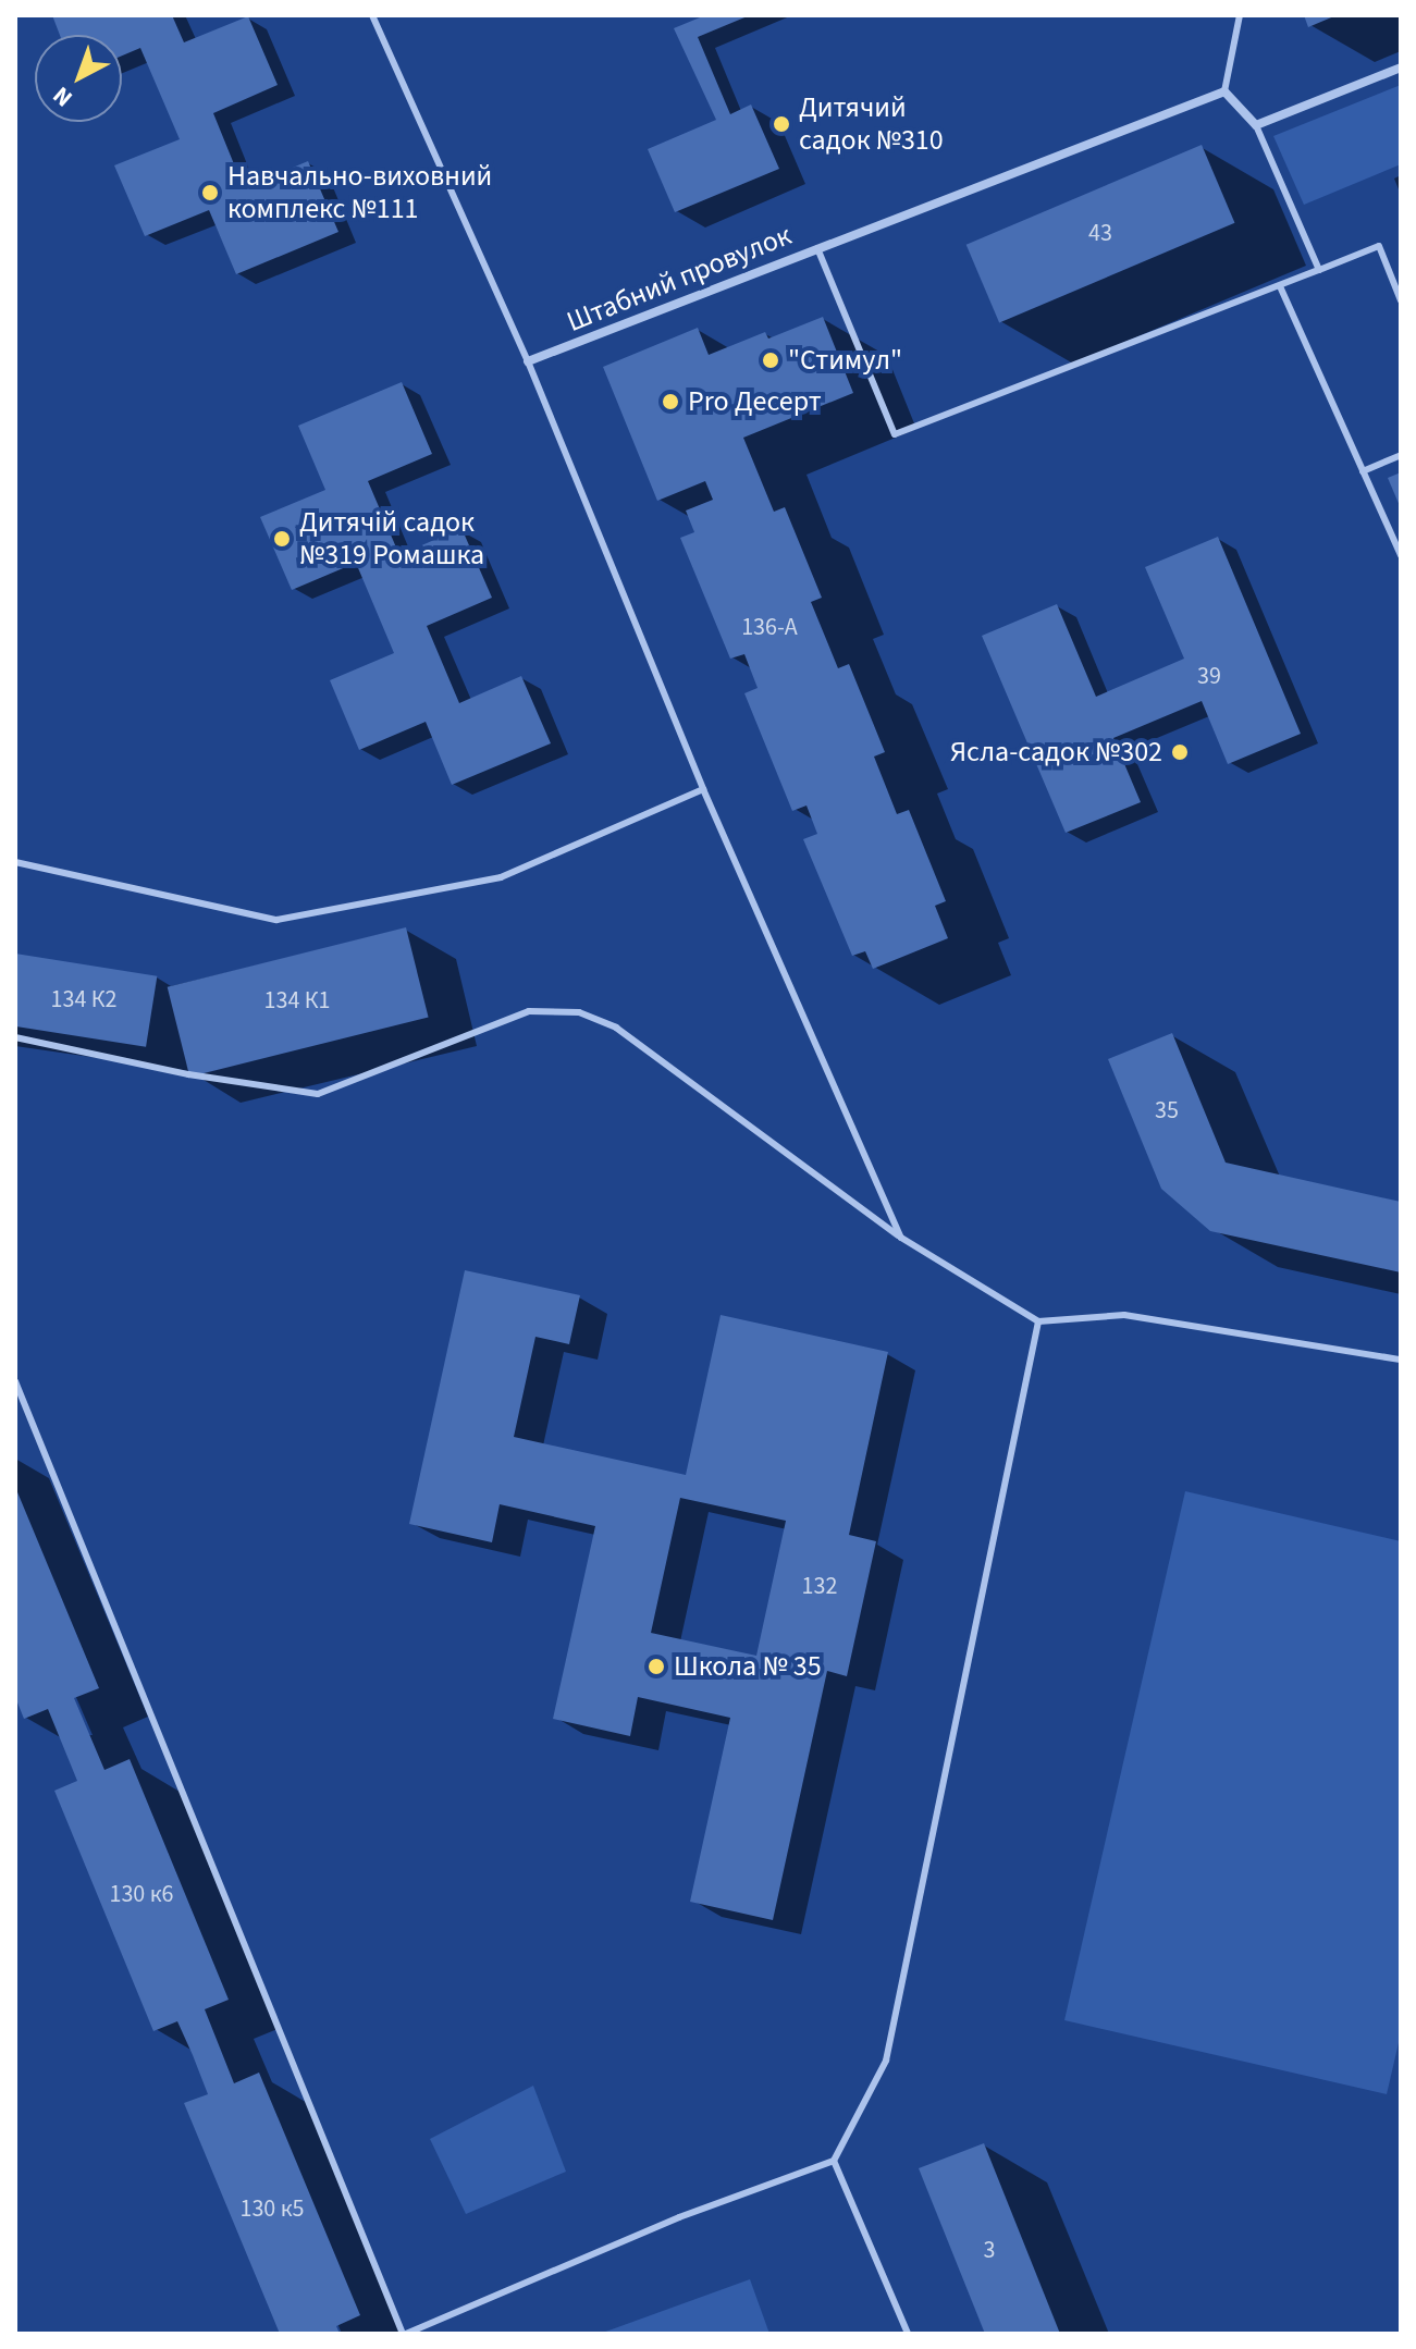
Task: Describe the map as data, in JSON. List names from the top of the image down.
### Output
{
  "streets": {
    "street": ["Штабний провулок"]
  },
  "places": [
    "Дитячий садок №310",
    "Навчально-виховний комплекс №111",
    "\"Стимул\"",
    "Pro Десерт",
    "Дитячій садок №319 Ромашка",
    "Ясла-садок №302",
    "Школа № 35"
  ],
  "house_numbers": [
    "43",
    "136-А",
    "39",
    "134 К2",
    "134 К1",
    "35",
    "132",
    "130 к6",
    "130 к5",
    "3"
  ],
  "north": "bottom left"
}
